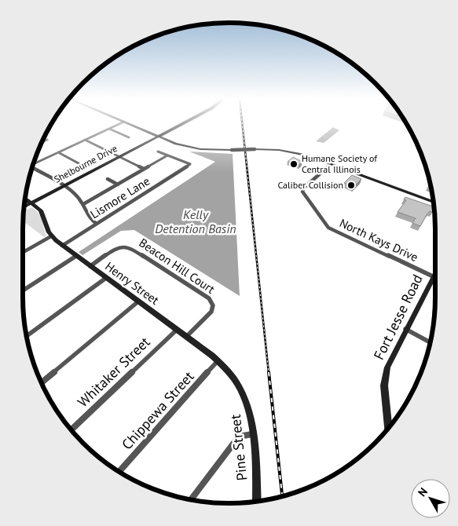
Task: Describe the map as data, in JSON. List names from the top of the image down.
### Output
{
  "streets": {
    "main road": [
      "Shelbourne Drive",
      "Henry Street",
      "Fort Jesse Road",
      "Pine Street"
    ],
    "street": [
      "Lismore Lane",
      "North Kays Drive",
      "Beacon Hill Court",
      "Whitaker Street",
      "Chippewa Street"
    ]
  },
  "crossings": [
    ["Shelbourne Drive", "Henry Street"],
    ["Lismore Lane", "Henry Street"],
    ["North Kays Drive", "Fort Jesse Road"],
    ["Beacon Hill Court", "Henry Street"],
    ["Henry Street", "Whitaker Street"],
    ["Henry Street", "Chippewa Street"],
    ["Henry Street", "Pine Street"]
  ],
  "water": ["Kelly Detention Basin"],
  "places": ["Humane Society of Central Illinois", "Caliber Collision"],
  "north": "top left"
}
